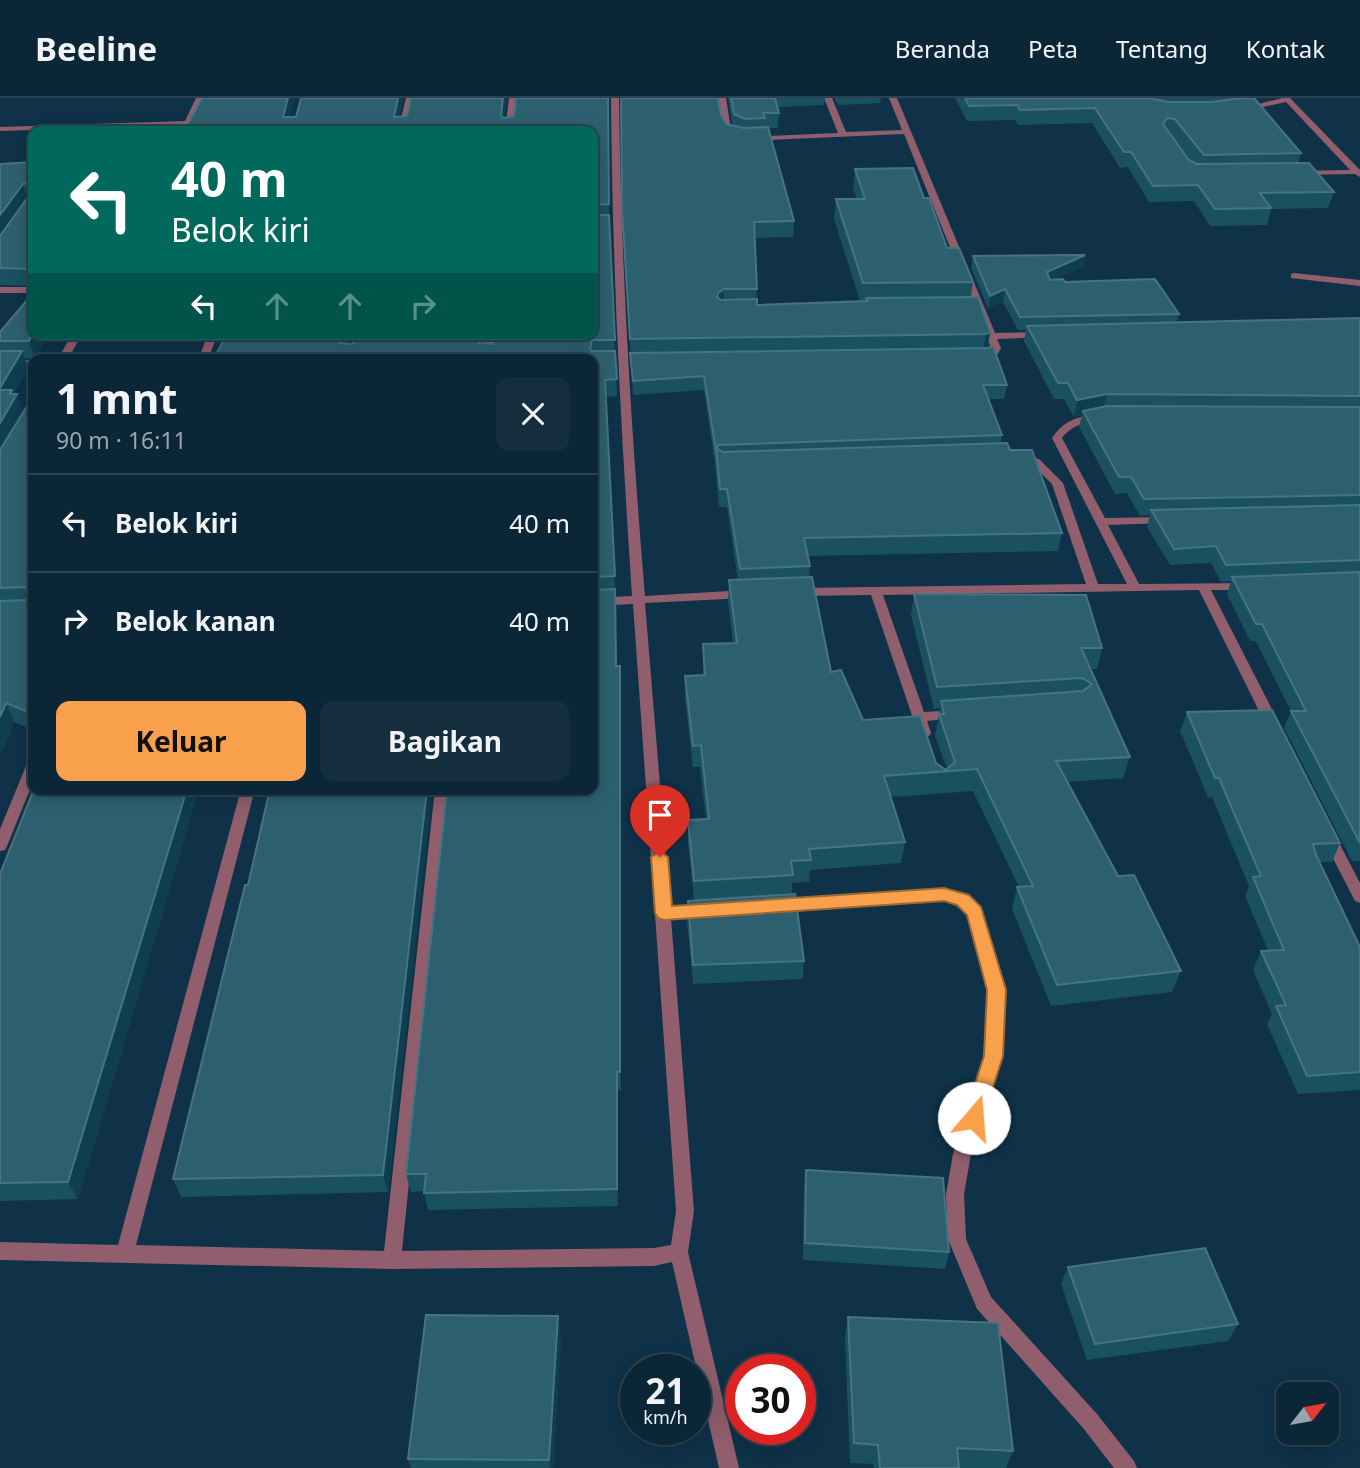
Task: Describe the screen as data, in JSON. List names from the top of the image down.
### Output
{
  "north": "top right",
  "page": {
    "header": "Beeline",
    "nav": [
      "Beranda",
      "Peta",
      "Tentang",
      "Kontak"
    ],
    "turn": ["40 m", "Belok kiri"],
    "heading": ["1 mnt", "90 m · 16:11"],
    "list": [
      {
        "name": "Belok kiri",
        "value": "40 m"
      },
      {
        "name": "Belok kanan",
        "value": "40 m"
      }
    ],
    "buttons": ["Keluar", "Bagikan"],
    "speed": "21 km/h",
    "limit": "30"
  }
}
